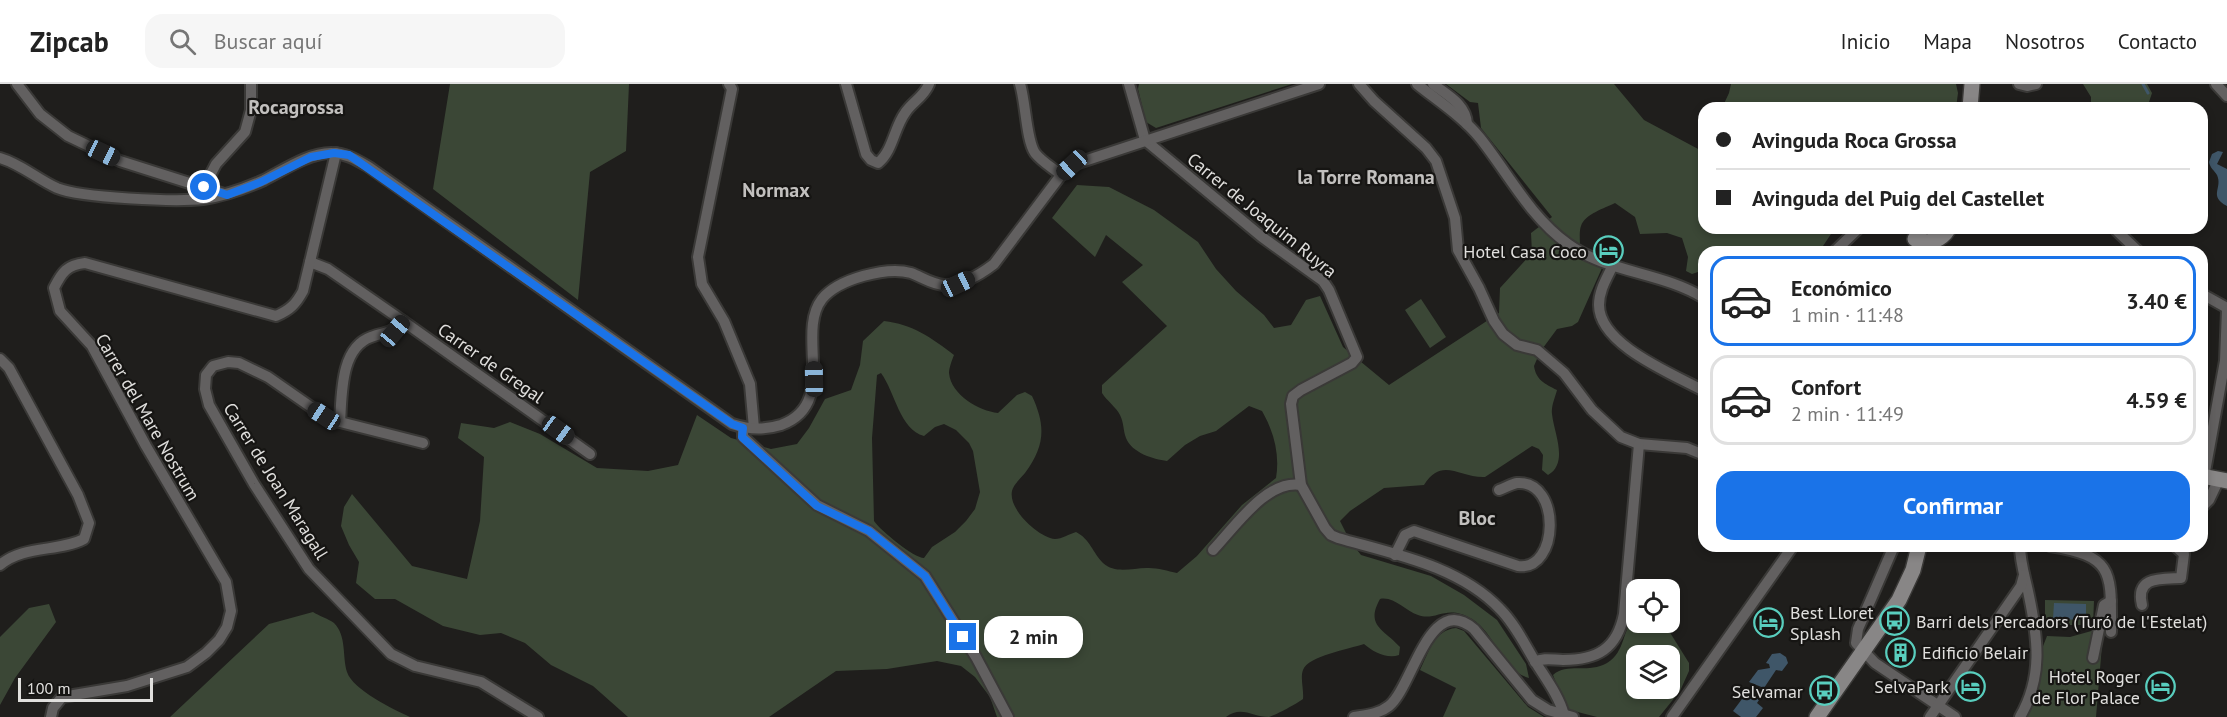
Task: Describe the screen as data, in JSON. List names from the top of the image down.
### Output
{
  "streets": {
    "street": [
      "Carrer de Joaquim Ruyra",
      "Carrer de Gregal",
      "Carrer del Mare Nostrum",
      "Carrer de Joan Maragall"
    ]
  },
  "crossings": [
    ["Carrer de Gregal", "Carrer del Mare Nostrum"]
  ],
  "districts": [
    "Rocagrossa",
    "la Torre Romana",
    "Normax",
    "Bloc"
  ],
  "places": {
    "hotel": [
      "Hotel Casa Coco",
      "Best Lloret Splash",
      "SelvaPark",
      "Hotel Roger de Flor Palace"
    ],
    "bus stop": ["Barri dels Percadors (Turó de l'Estelat)", "Selvamar"],
    "building": ["Edificio Belair"]
  },
  "scale_bar": "100 m",
  "page": {
    "header": "Zipcab",
    "search": "Buscar aquí",
    "nav": [
      "Inicio",
      "Mapa",
      "Nosotros",
      "Contacto"
    ],
    "banner": ["Avinguda Roca Grossa", "Avinguda del Puig del Castellet"],
    "list": [
      {
        "name": "Económico",
        "note": "1 min · 11:48",
        "value": "3.40 €"
      },
      {
        "name": "Confort",
        "note": "2 min · 11:49",
        "value": "4.59 €"
      }
    ],
    "buttons": "Confirmar",
    "bubble": "2 min",
    "scale": "100 m"
  }
}
